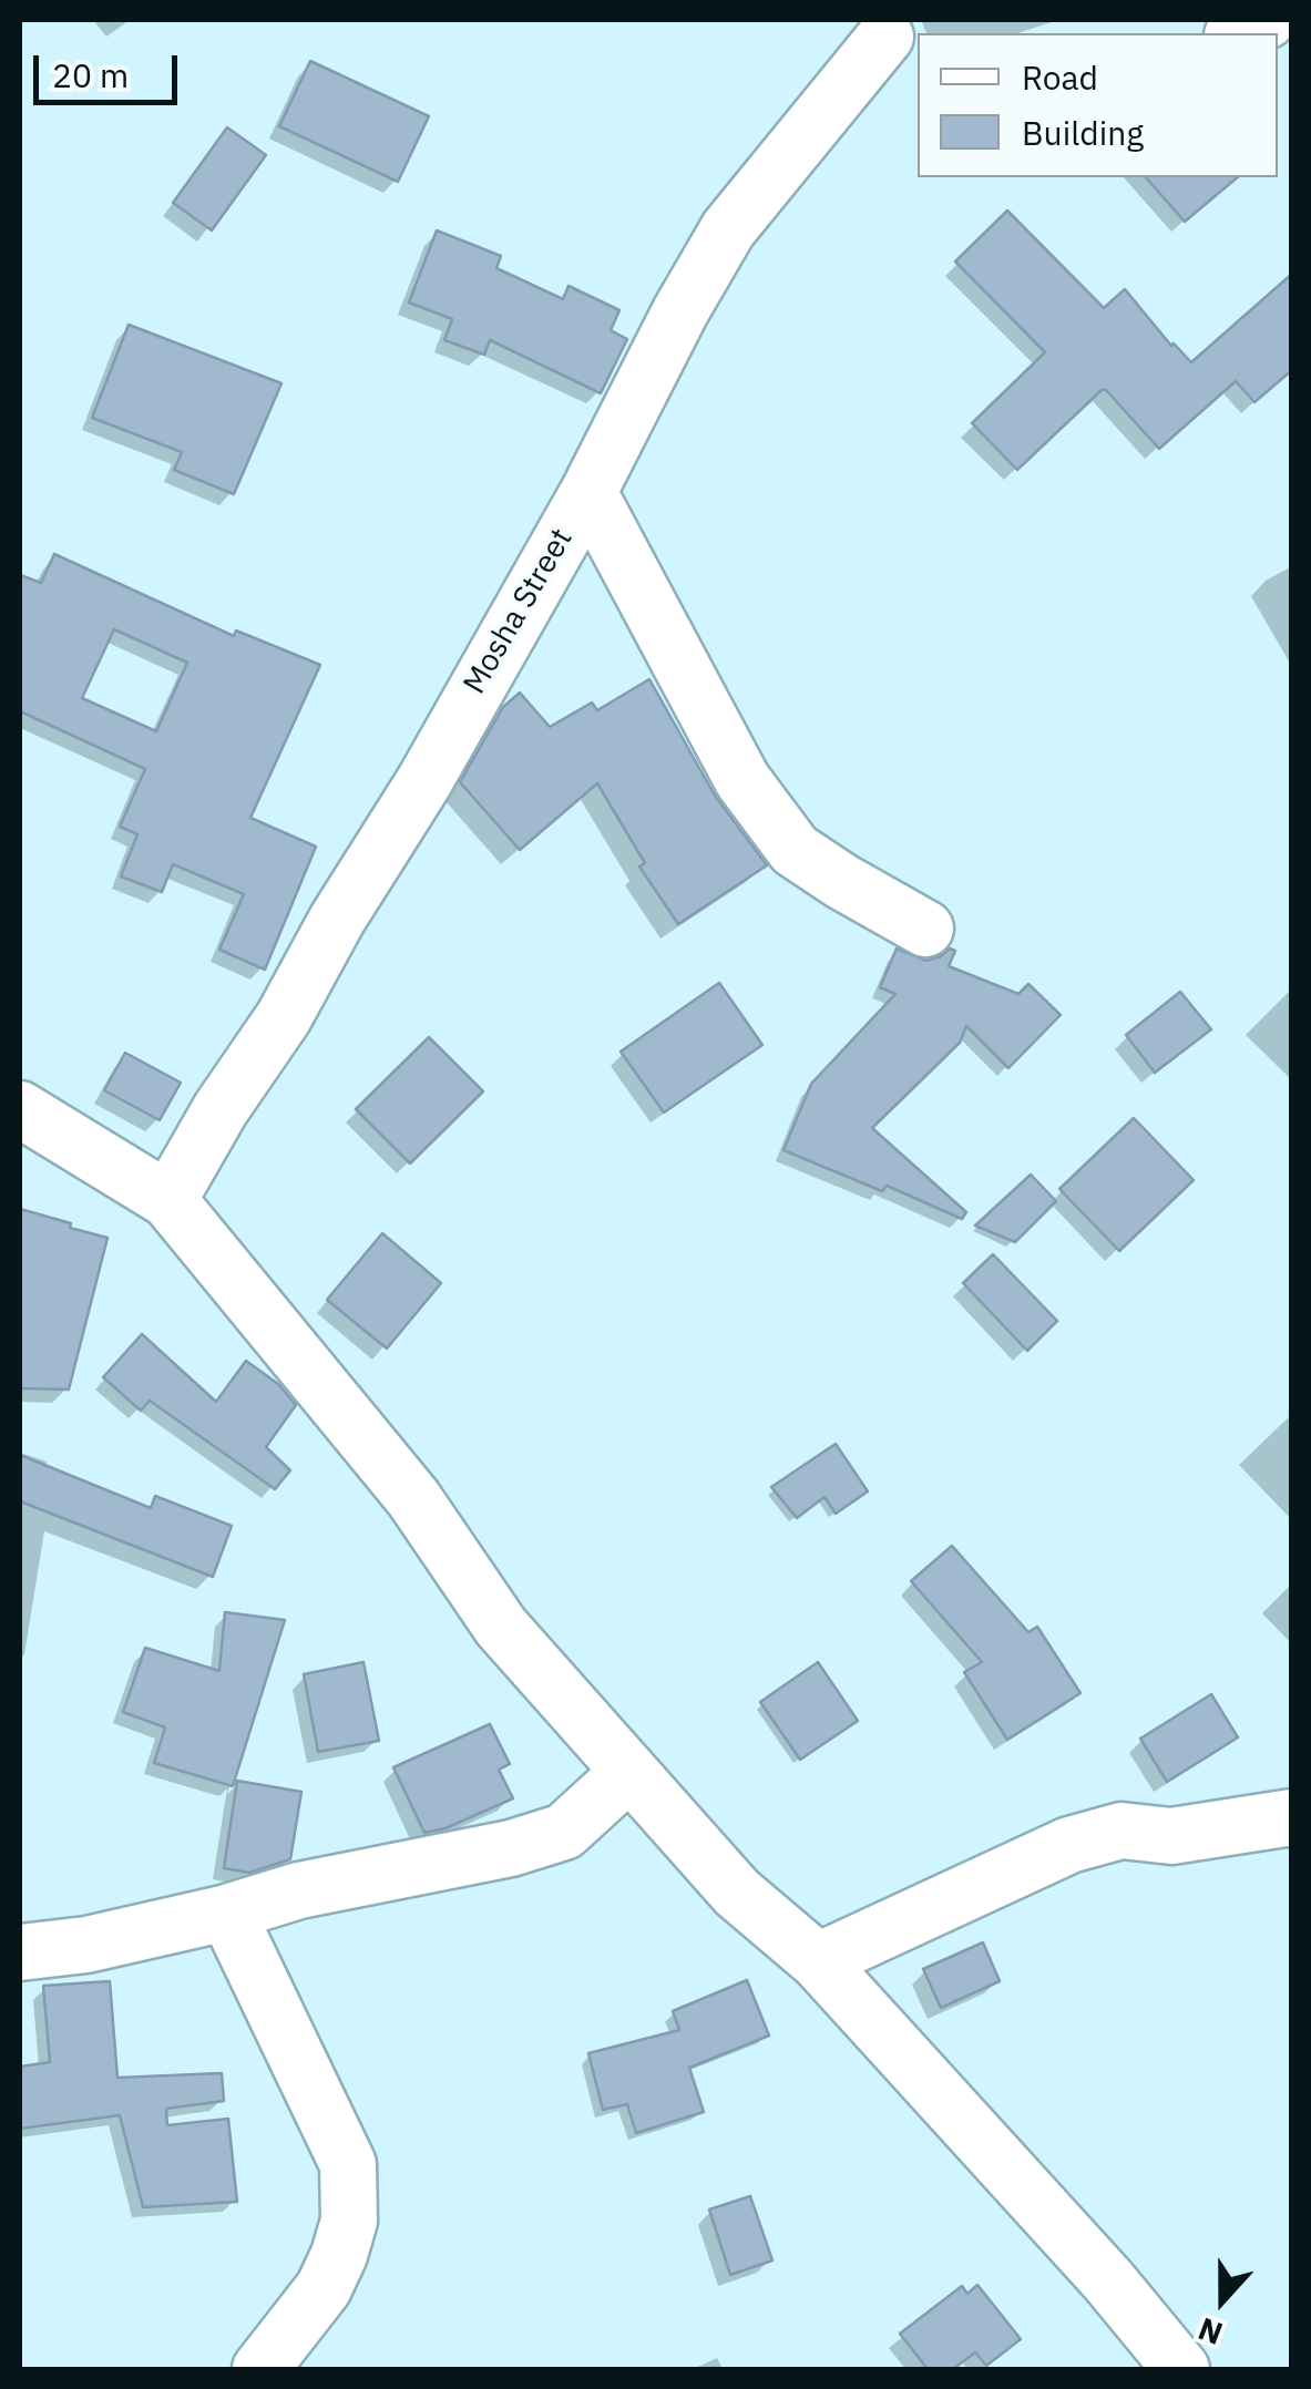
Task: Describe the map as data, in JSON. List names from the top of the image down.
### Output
{
  "streets": {
    "street": ["Mosha Street"]
  },
  "legend": ["Road", "Building"],
  "scale_bar": "20 m",
  "north": "bottom"
}
